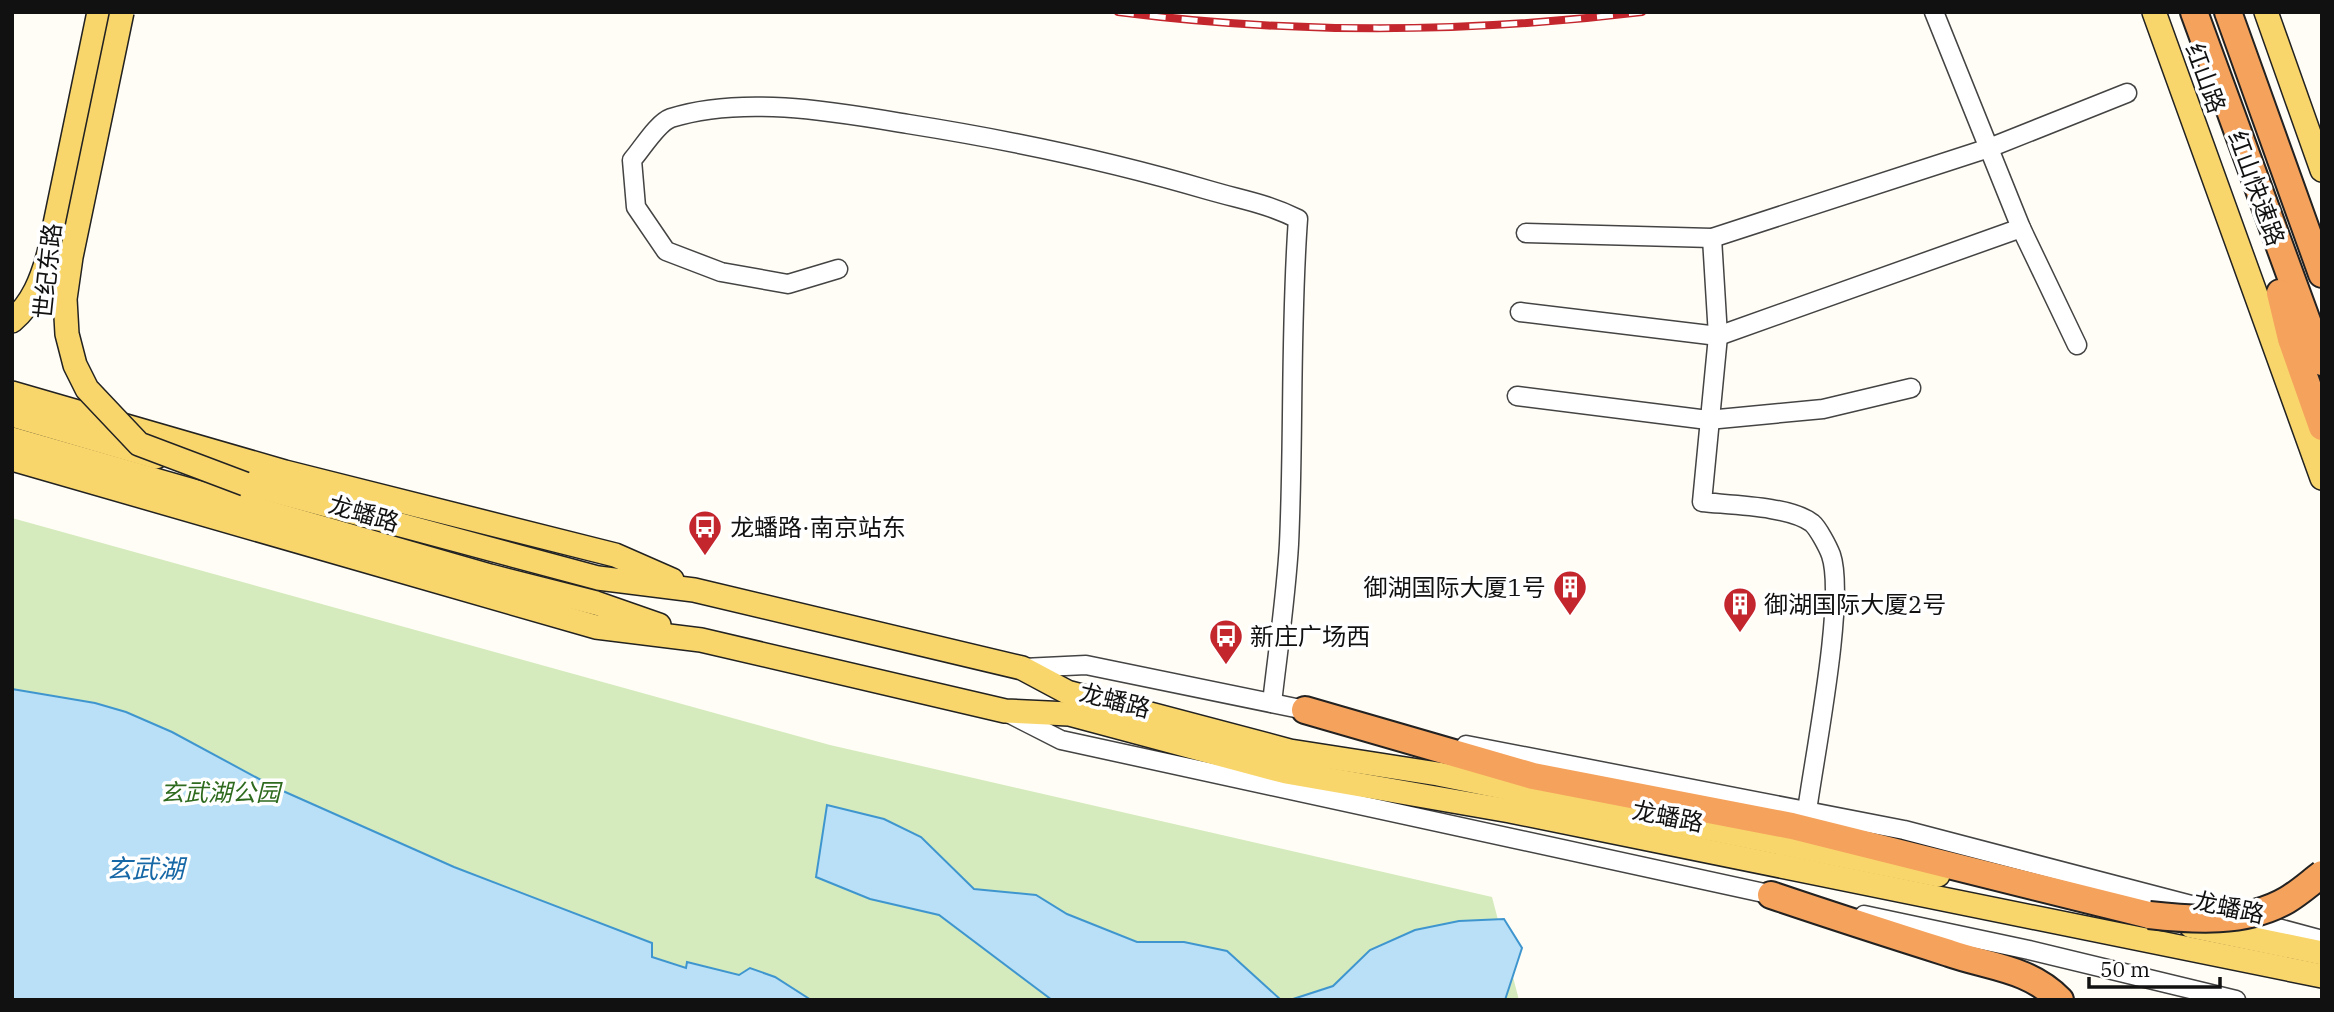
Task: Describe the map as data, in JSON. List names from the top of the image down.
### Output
{
  "streets": {
    "highway": ["红山快速路"],
    "main road": ["红山路", "世纪东路", "龙蟠路"]
  },
  "crossings": [
    ["世纪东路", "龙蟠路"]
  ],
  "water": ["玄武湖"],
  "parks": ["玄武湖公园"],
  "places": {
    "bus stop": ["龙蟠路·南京站东", "新庄广场西"],
    "building": ["御湖国际大厦1号", "御湖国际大厦2号"]
  },
  "scale_bar": "50 m"
}
